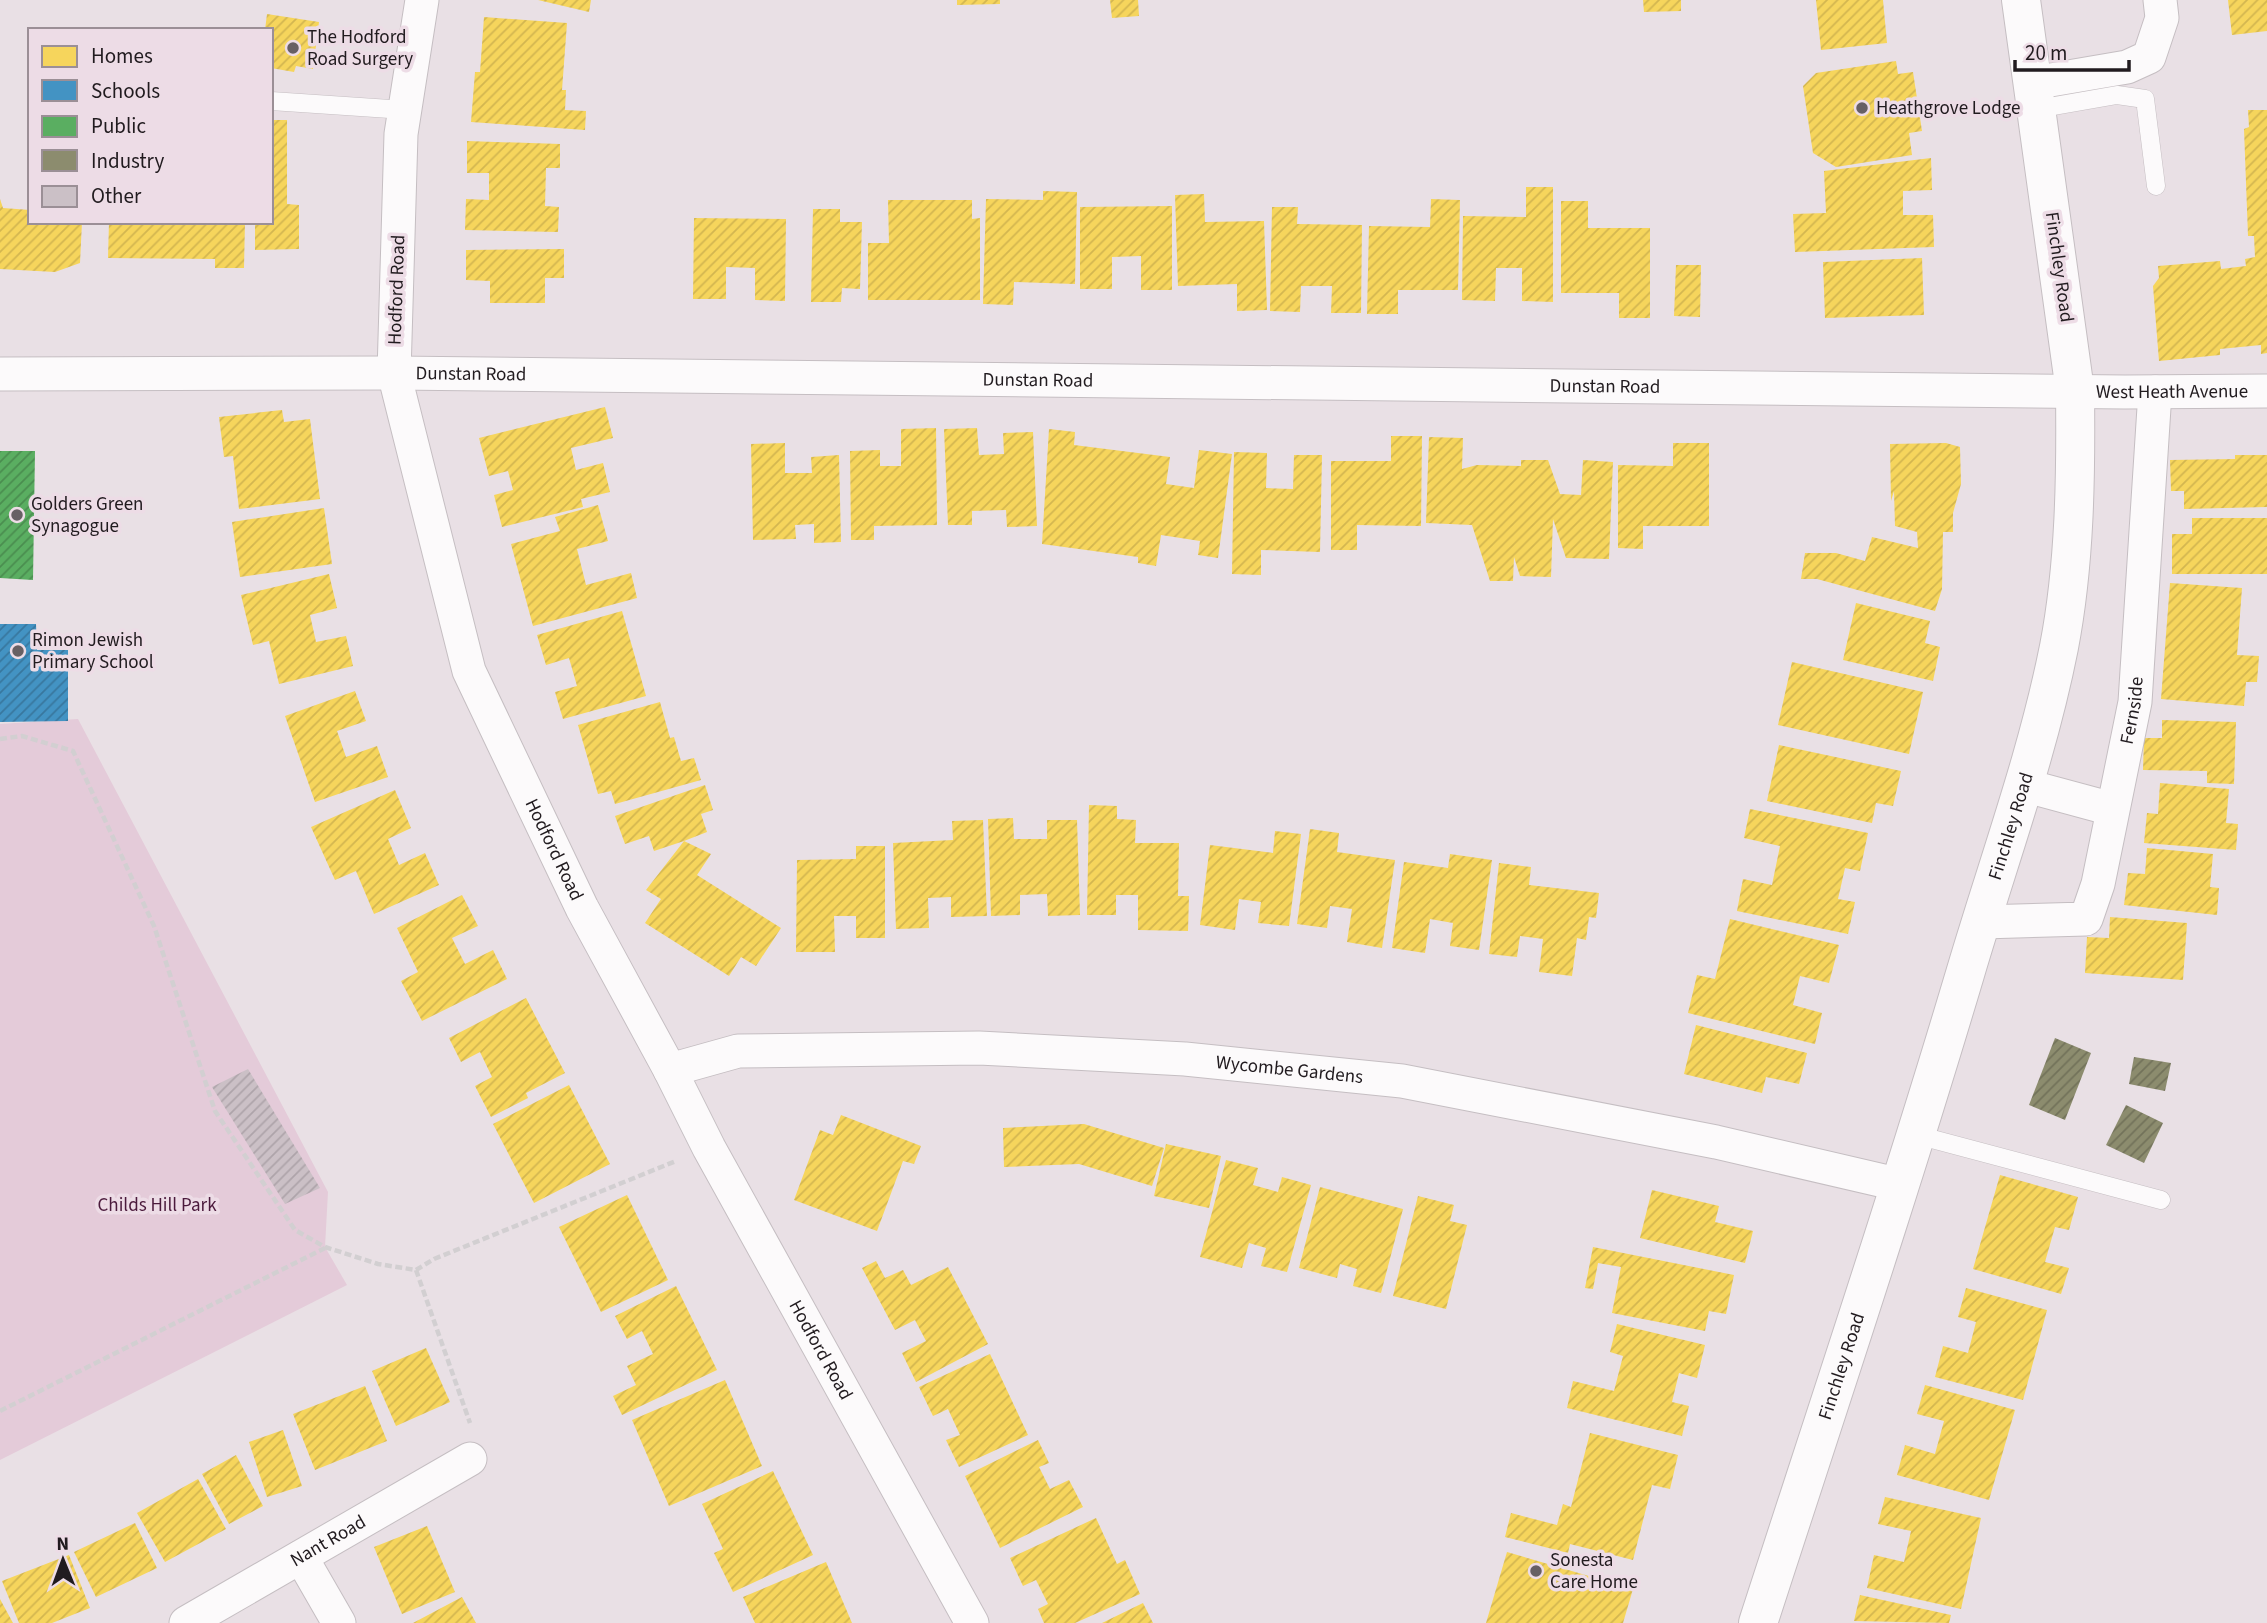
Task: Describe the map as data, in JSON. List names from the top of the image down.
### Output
{
  "streets": {
    "main road": ["Finchley Road"],
    "street": [
      "Hodford Road",
      "Dunstan Road",
      "West Heath Avenue",
      "Fernside",
      "Wycombe Gardens",
      "Nant Road"
    ]
  },
  "crossings": [
    ["Finchley Road", "Dunstan Road"],
    ["Finchley Road", "West Heath Avenue"],
    ["Finchley Road", "Fernside"],
    ["Finchley Road", "Wycombe Gardens"],
    ["Hodford Road", "Dunstan Road"],
    ["Hodford Road", "Wycombe Gardens"],
    ["Dunstan Road", "West Heath Avenue"],
    ["West Heath Avenue", "Fernside"]
  ],
  "parks": ["Childs Hill Park"],
  "places": [
    "The Hodford Road Surgery",
    "Heathgrove Lodge",
    "Golders Green Synagogue",
    "Rimon Jewish Primary School",
    "Sonesta Care Home"
  ],
  "legend": [
    "Homes",
    "Schools",
    "Public",
    "Industry",
    "Other"
  ],
  "scale_bar": "20 m",
  "north": "top"
}
